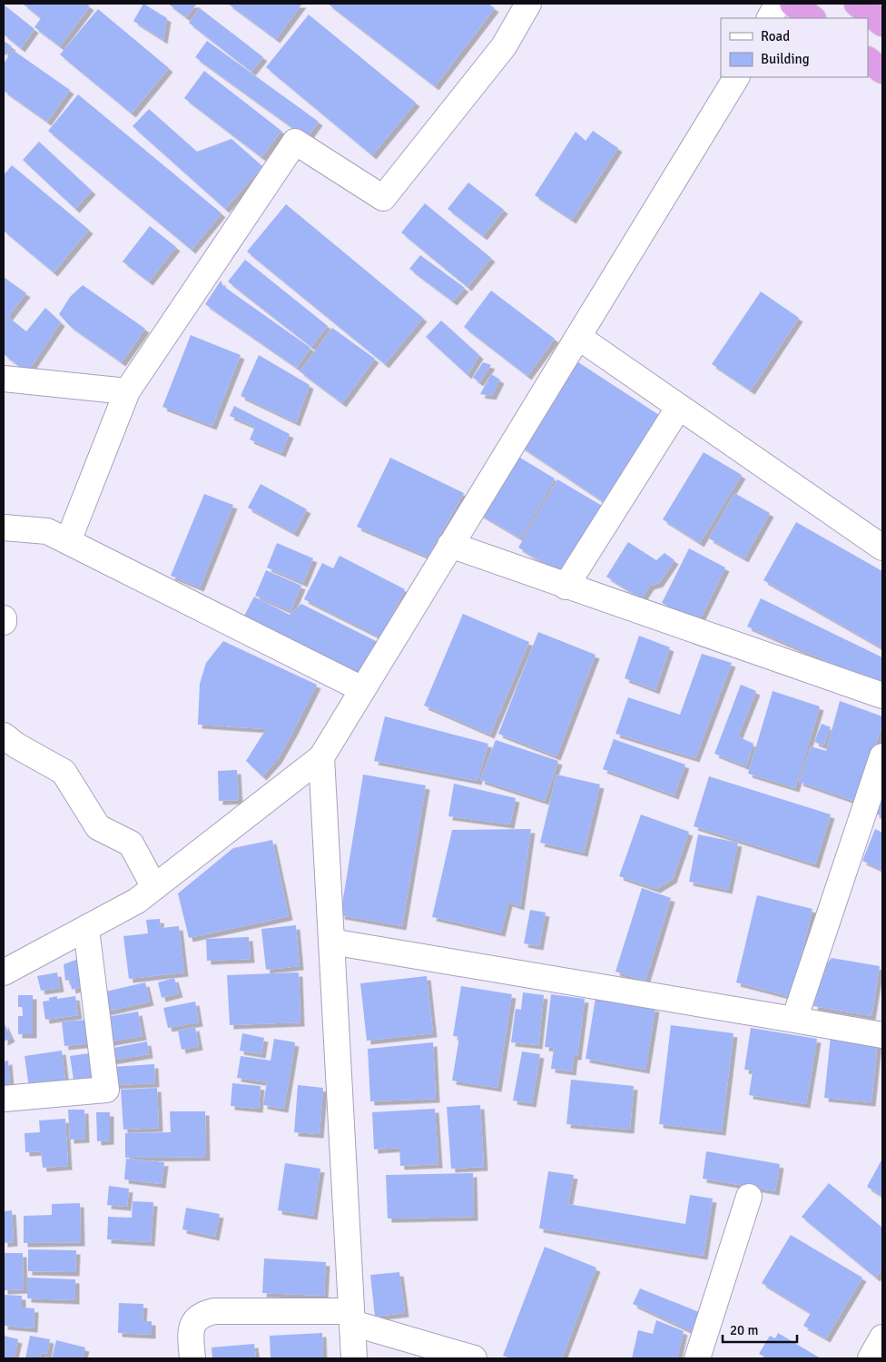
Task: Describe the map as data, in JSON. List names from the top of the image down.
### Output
{
  "legend": ["Road", "Building"],
  "scale_bar": "20 m"
}
